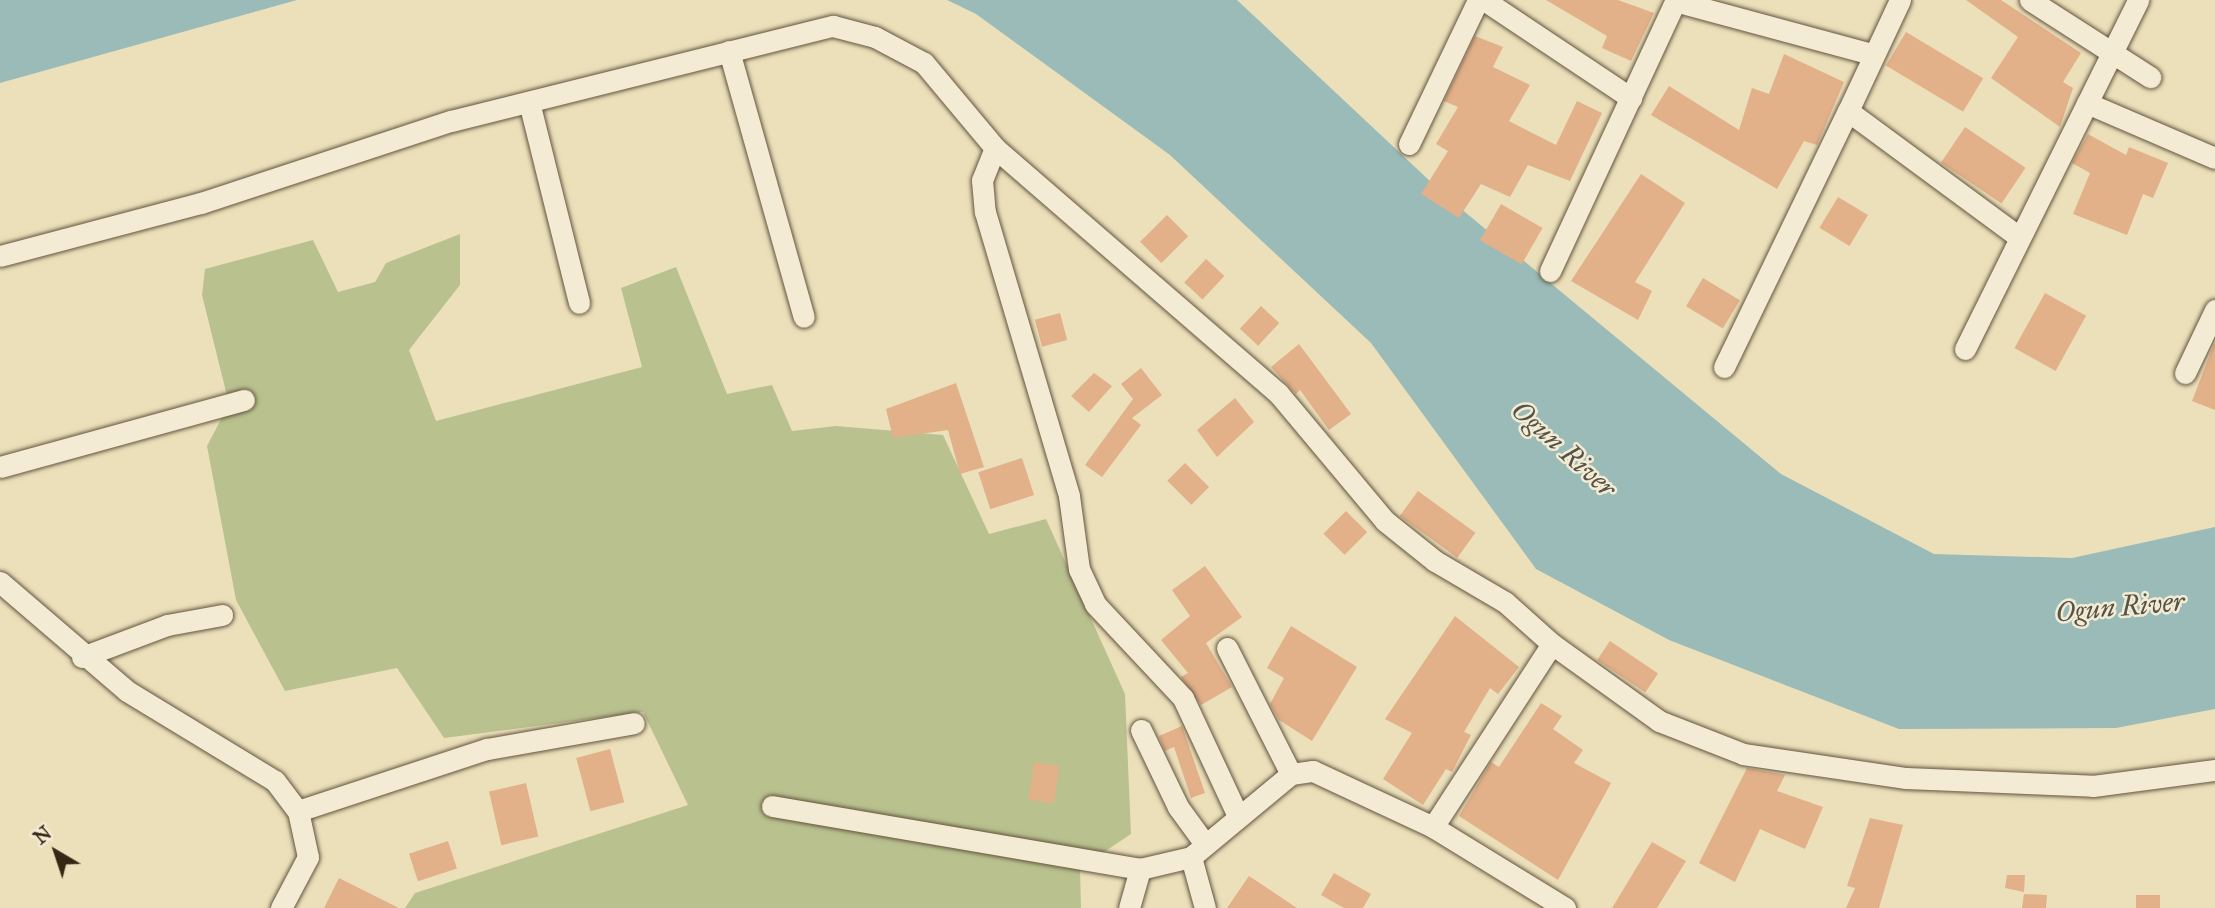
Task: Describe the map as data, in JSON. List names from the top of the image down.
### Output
{
  "water": ["Ogun River"],
  "north": "top left"
}
